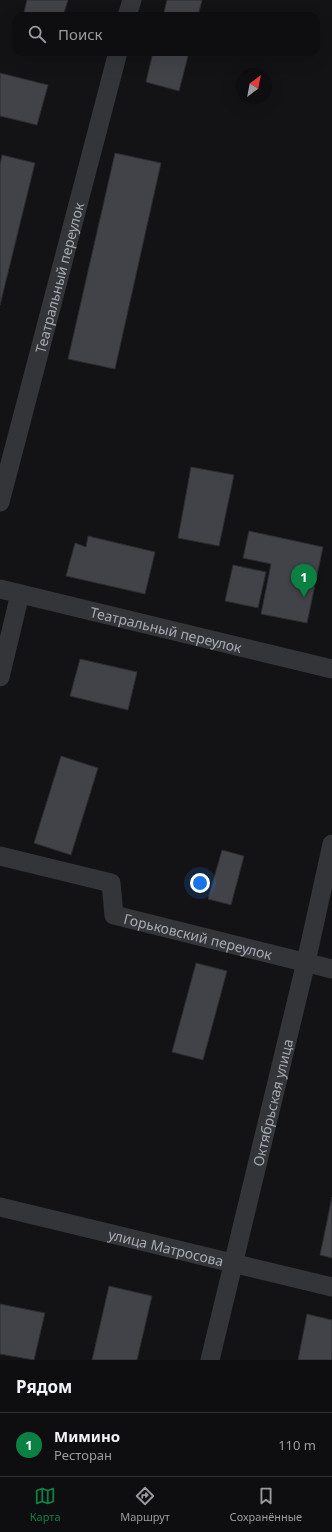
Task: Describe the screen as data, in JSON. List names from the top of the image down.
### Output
{
  "streets": {
    "street": [
      "Театральный переулок",
      "Горьковский переулок",
      "Октябрьская улица",
      "улица Матросова"
    ]
  },
  "crossings": [
    ["Горьковский переулок", "Октябрьская улица"],
    ["Октябрьская улица", "улица Матросова"]
  ],
  "north": "top right",
  "page": {
    "search": "Поиск",
    "pins": "1",
    "heading": "Рядом",
    "list": [
      {
        "mark": "1",
        "name": "Мимино",
        "note": "Ресторан",
        "value": "110 m"
      }
    ],
    "nav": ["Карта", "Маршрут", "Сохранённые"]
  }
}
